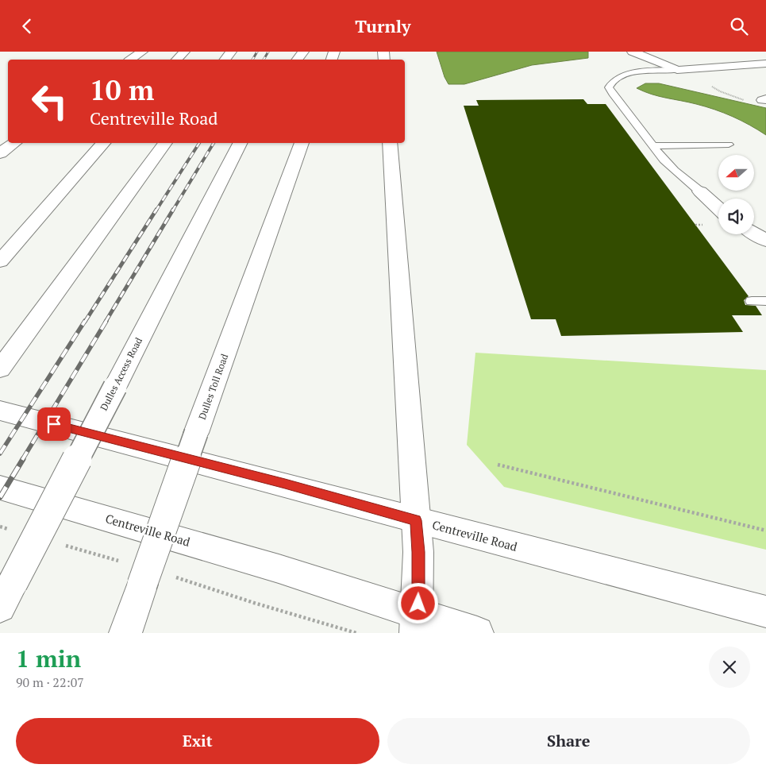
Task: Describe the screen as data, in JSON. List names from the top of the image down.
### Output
{
  "streets": {
    "main road": ["Dulles Access Road", "Dulles Toll Road", "Centreville Road"]
  },
  "north": "left",
  "page": {
    "header": "Turnly",
    "turn": ["10 m", "Centreville Road"],
    "heading": ["1 min", "90 m · 22:07"],
    "buttons": ["Exit", "Share"]
  }
}
